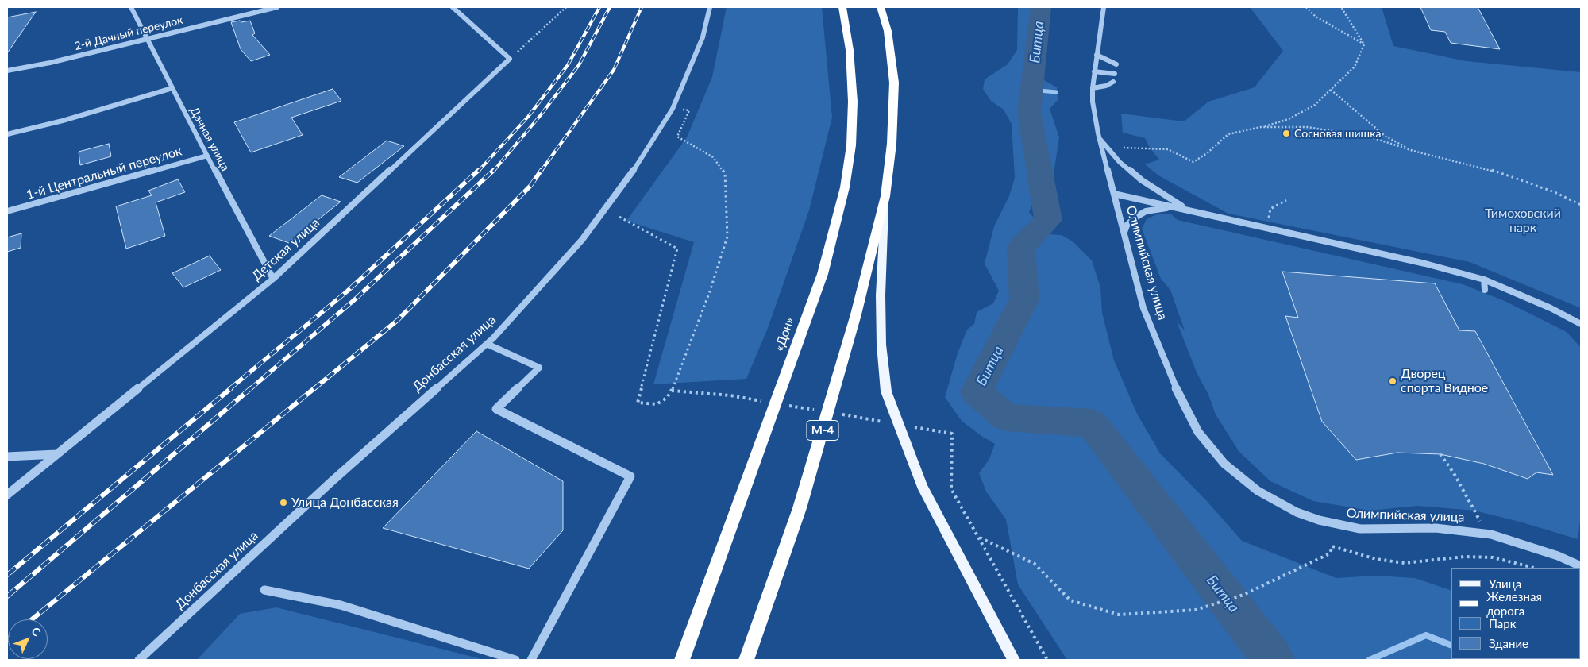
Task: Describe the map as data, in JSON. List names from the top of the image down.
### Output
{
  "streets": {
    "highway": ["«Дон»", "М-4"],
    "street": [
      "2-й Дачный переулок",
      "Дачная улица",
      "1-й Центральный переулок",
      "Детская улица",
      "Олимпийская улица",
      "Донбасская улица"
    ]
  },
  "crossings": [
    ["2-й Дачный переулок", "Дачная улица"],
    ["Дачная улица", "1-й Центральный переулок"],
    ["Дачная улица", "Детская улица"]
  ],
  "water": ["Битца"],
  "parks": ["Тимоховский парк"],
  "places": ["Сосновая шишка", "Дворец спорта Видное", "Улица Донбасская"],
  "legend": [
    "Улица",
    "Железная дорога",
    "Парк",
    "Здание"
  ],
  "north": "top right"
}
